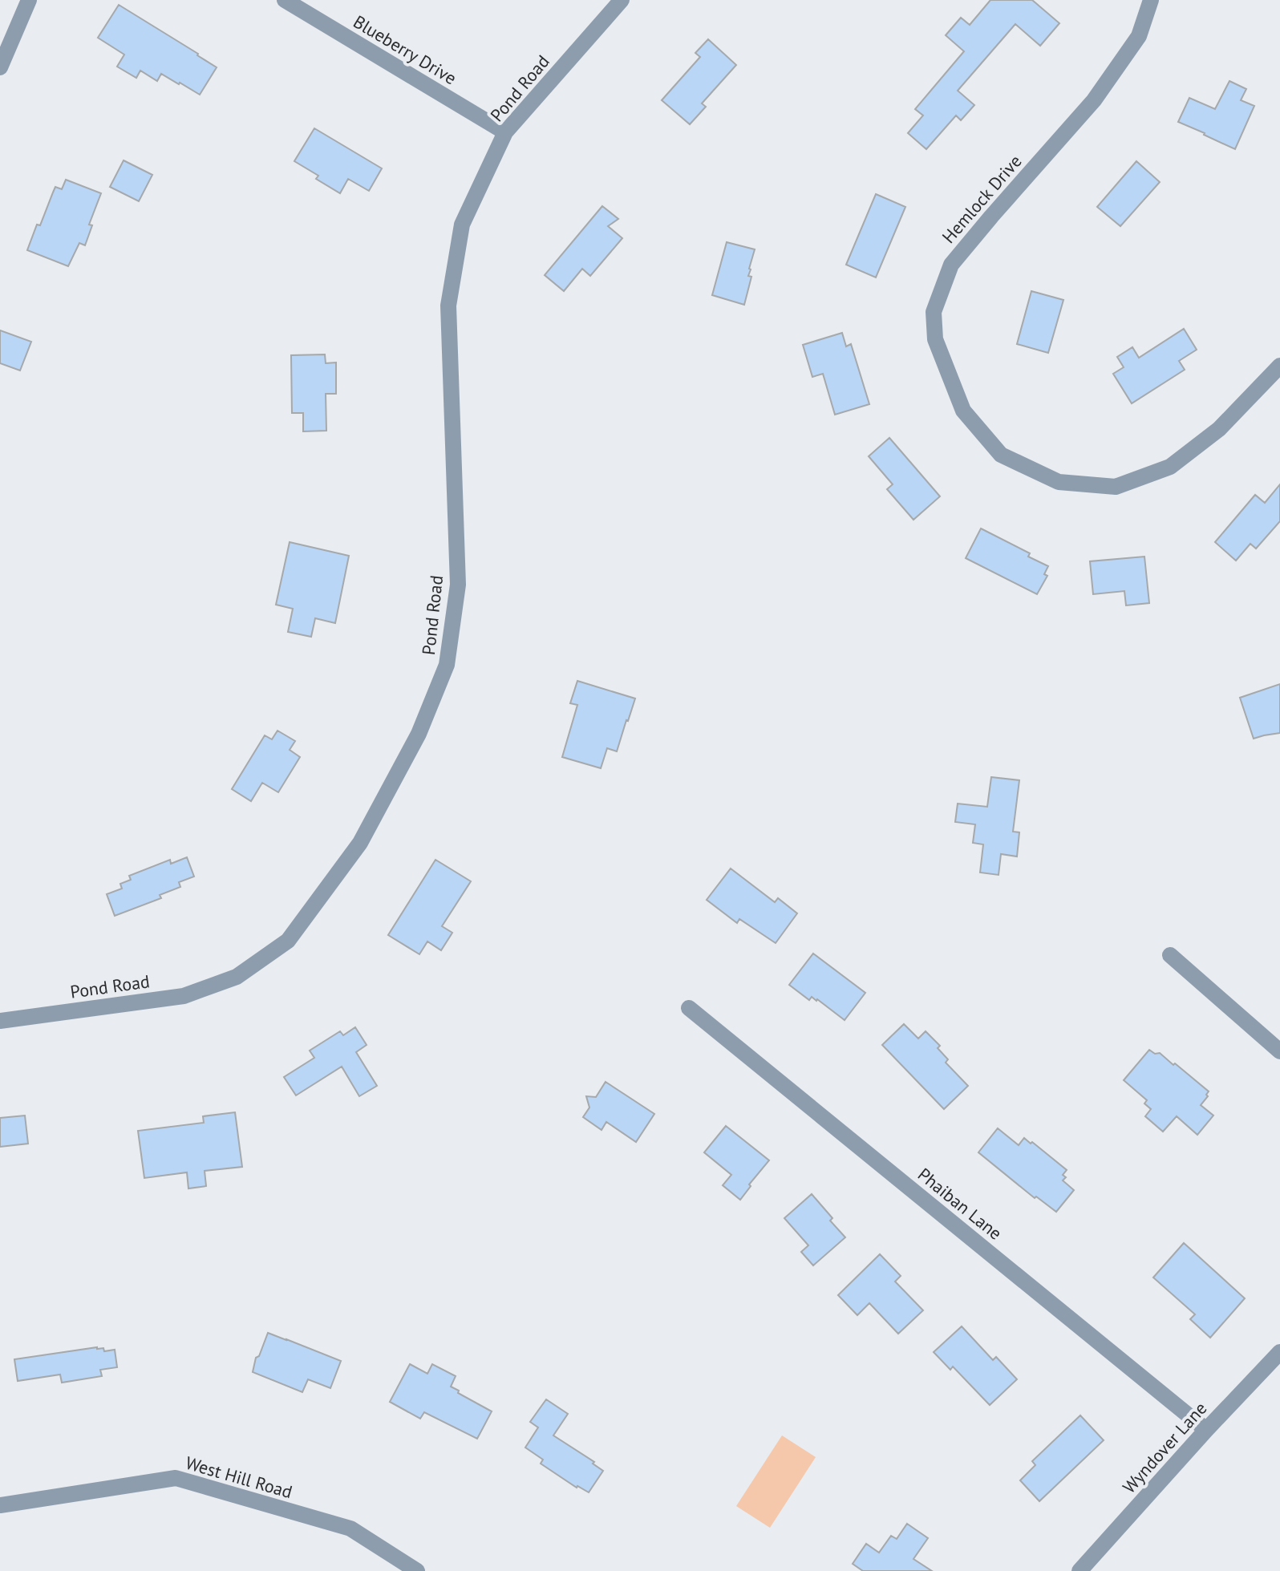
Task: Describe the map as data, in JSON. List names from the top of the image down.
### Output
{
  "streets": {
    "street": [
      "Blueberry Drive",
      "Pond Road",
      "Hemlock Drive",
      "Phaiban Lane",
      "Wyndover Lane",
      "West Hill Road"
    ]
  },
  "crossings": [
    ["Blueberry Drive", "Pond Road"],
    ["Phaiban Lane", "Wyndover Lane"]
  ]
}
